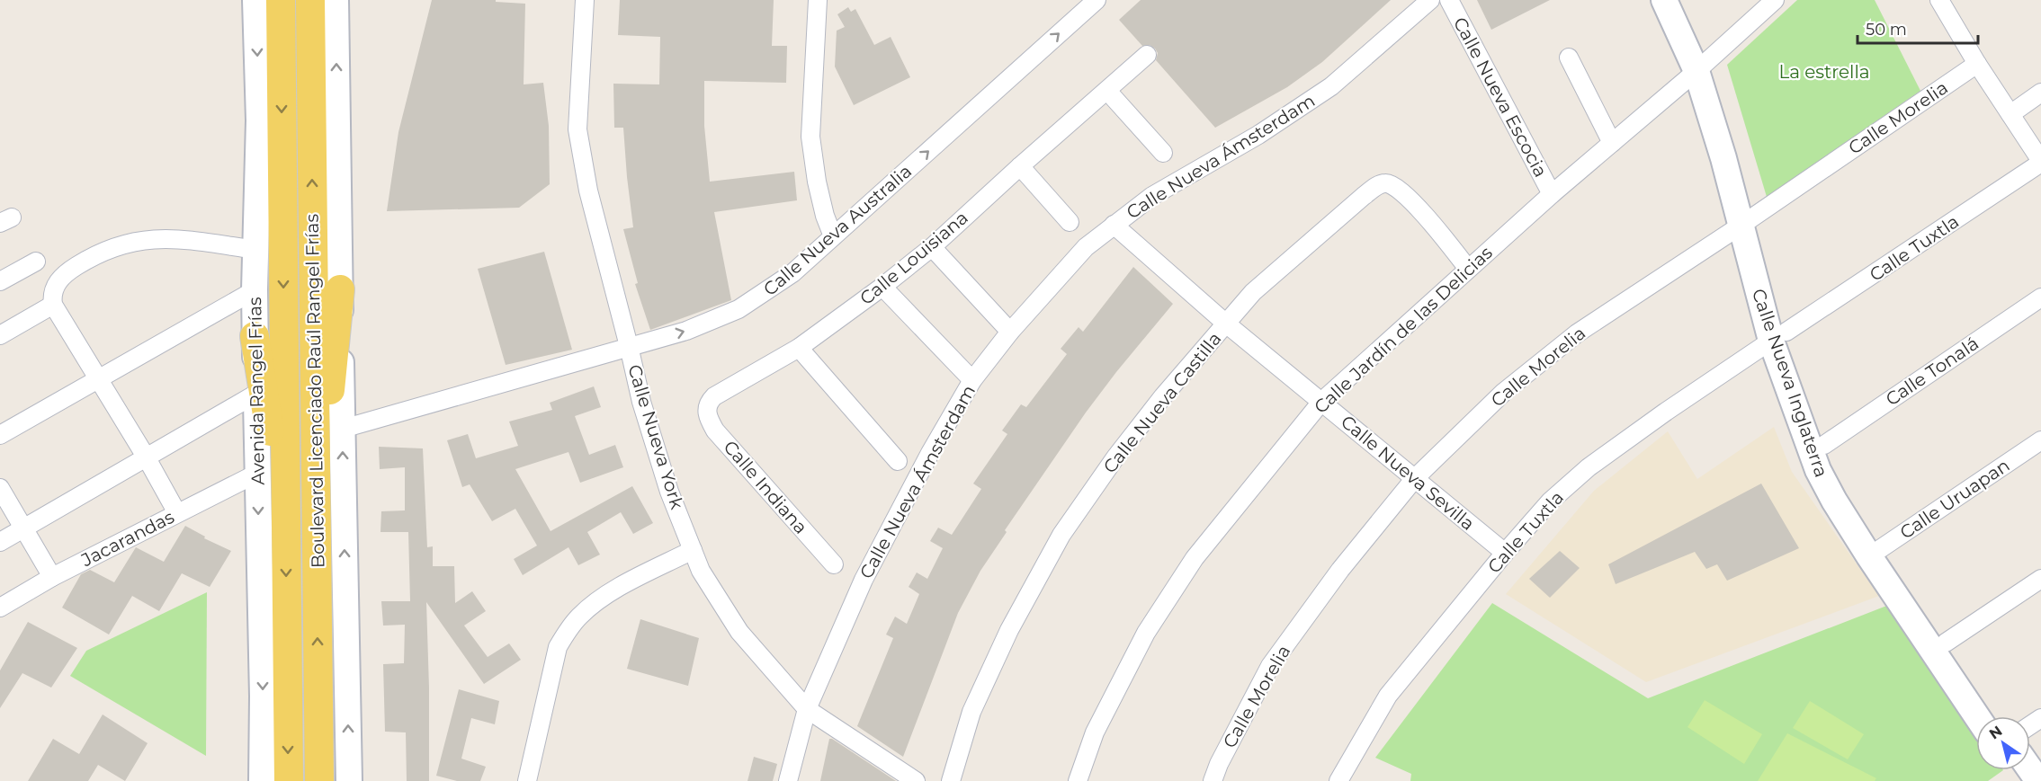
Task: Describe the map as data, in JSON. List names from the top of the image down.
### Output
{
  "streets": {
    "main road": ["Calle Nueva Inglaterra", "Avenida Rangel Frías", "Boulevard Licenciado Raúl Rangel Frías"],
    "street": [
      "Calle Nueva Escocia",
      "Calle Morelia",
      "Calle Nueva Ámsterdam",
      "Calle Nueva Australia",
      "Calle Tuxtla",
      "Calle Louisiana",
      "Calle Jardín de las Delicias",
      "Calle Tonalá",
      "Calle Nueva Castilla",
      "Calle Nueva York",
      "Calle Nueva Sevilla",
      "Calle Indiana",
      "Calle Uruapan",
      "Jacarandas"
    ]
  },
  "crossings": [
    ["Calle Nueva Escocia", "Calle Jardín de las Delicias"],
    ["Calle Morelia", "Calle Nueva Inglaterra"],
    ["Calle Morelia", "Calle Nueva Sevilla"],
    ["Calle Nueva Ámsterdam", "Calle Nueva York"],
    ["Calle Nueva Ámsterdam", "Calle Nueva Sevilla"],
    ["Calle Nueva Australia", "Calle Nueva York"],
    ["Calle Tuxtla", "Calle Nueva Inglaterra"],
    ["Calle Tuxtla", "Calle Nueva Sevilla"],
    ["Calle Louisiana", "Calle Indiana"],
    ["Calle Jardín de las Delicias", "Calle Nueva Inglaterra"],
    ["Calle Jardín de las Delicias", "Calle Nueva Castilla"],
    ["Calle Jardín de las Delicias", "Calle Nueva Sevilla"],
    ["Calle Tonalá", "Calle Nueva Inglaterra"],
    ["Calle Nueva Inglaterra", "Calle Uruapan"],
    ["Avenida Rangel Frías", "Jacarandas"],
    ["Calle Nueva Castilla", "Calle Nueva Sevilla"]
  ],
  "one_way": ["Calle Nueva Australia"],
  "parks": ["La estrella"],
  "scale_bar": "50 m",
  "north": "top left"
}
